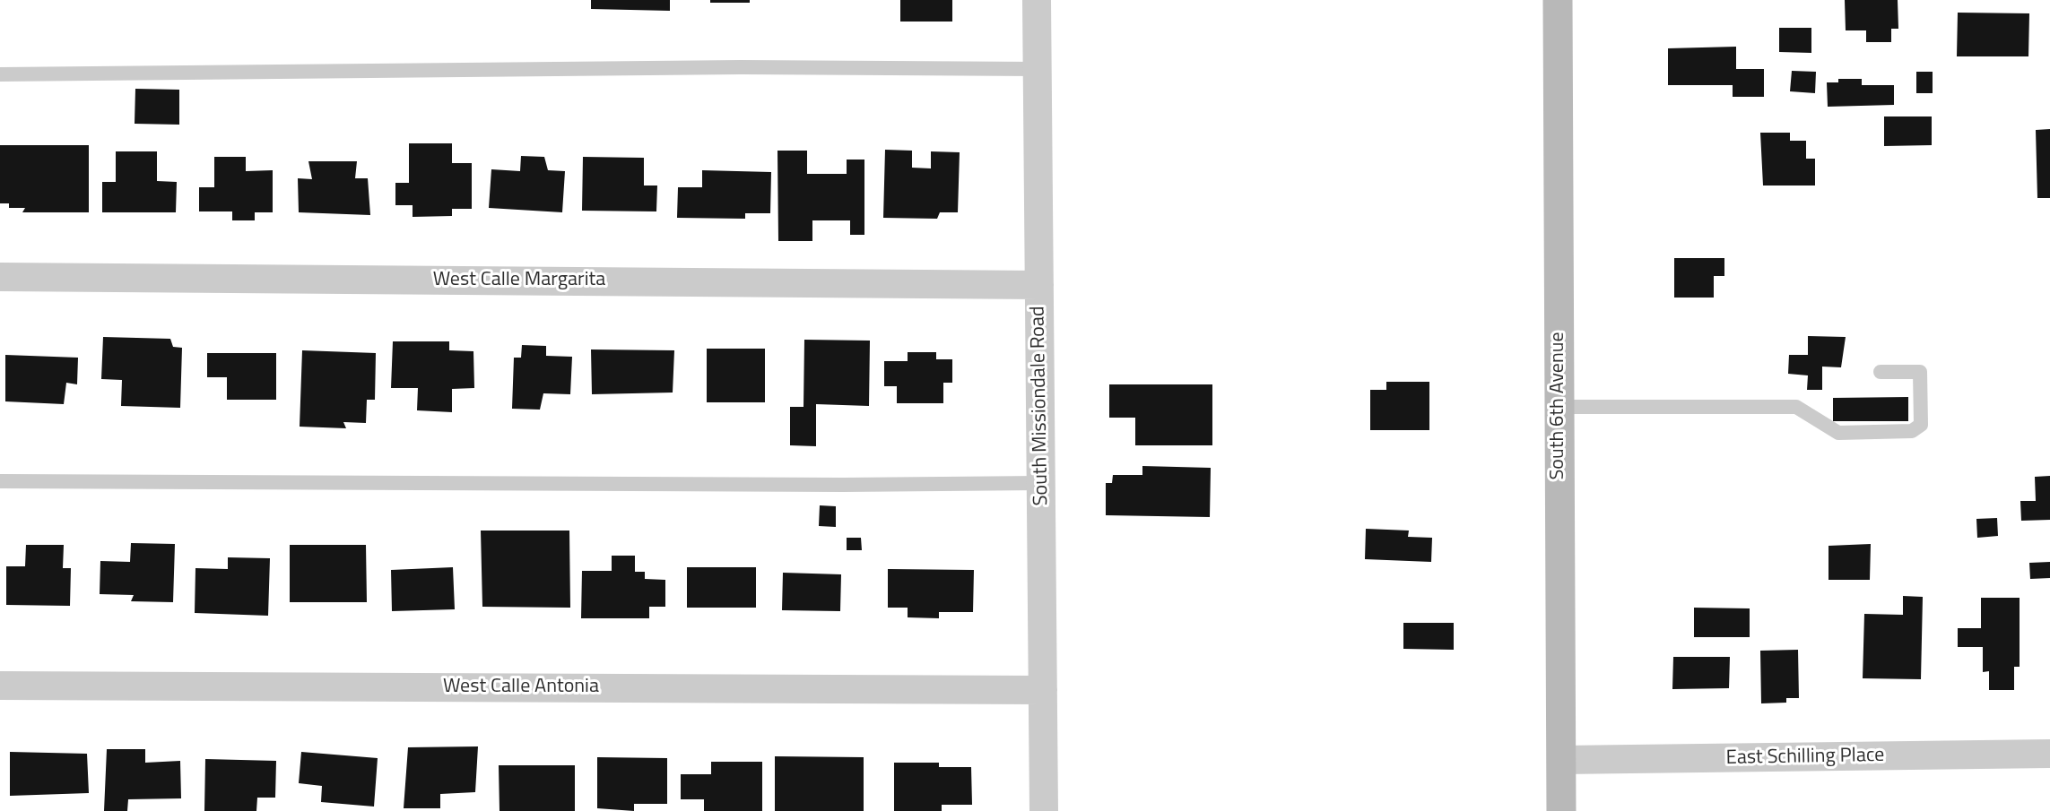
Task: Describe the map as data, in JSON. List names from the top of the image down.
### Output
{
  "streets": {
    "street": [
      "West Calle Margarita",
      "South Missiondale Road",
      "South 6th Avenue",
      "West Calle Antonia",
      "East Schilling Place"
    ]
  },
  "crossings": [
    ["West Calle Margarita", "South Missiondale Road"],
    ["South Missiondale Road", "West Calle Antonia"],
    ["South 6th Avenue", "East Schilling Place"]
  ]
}
